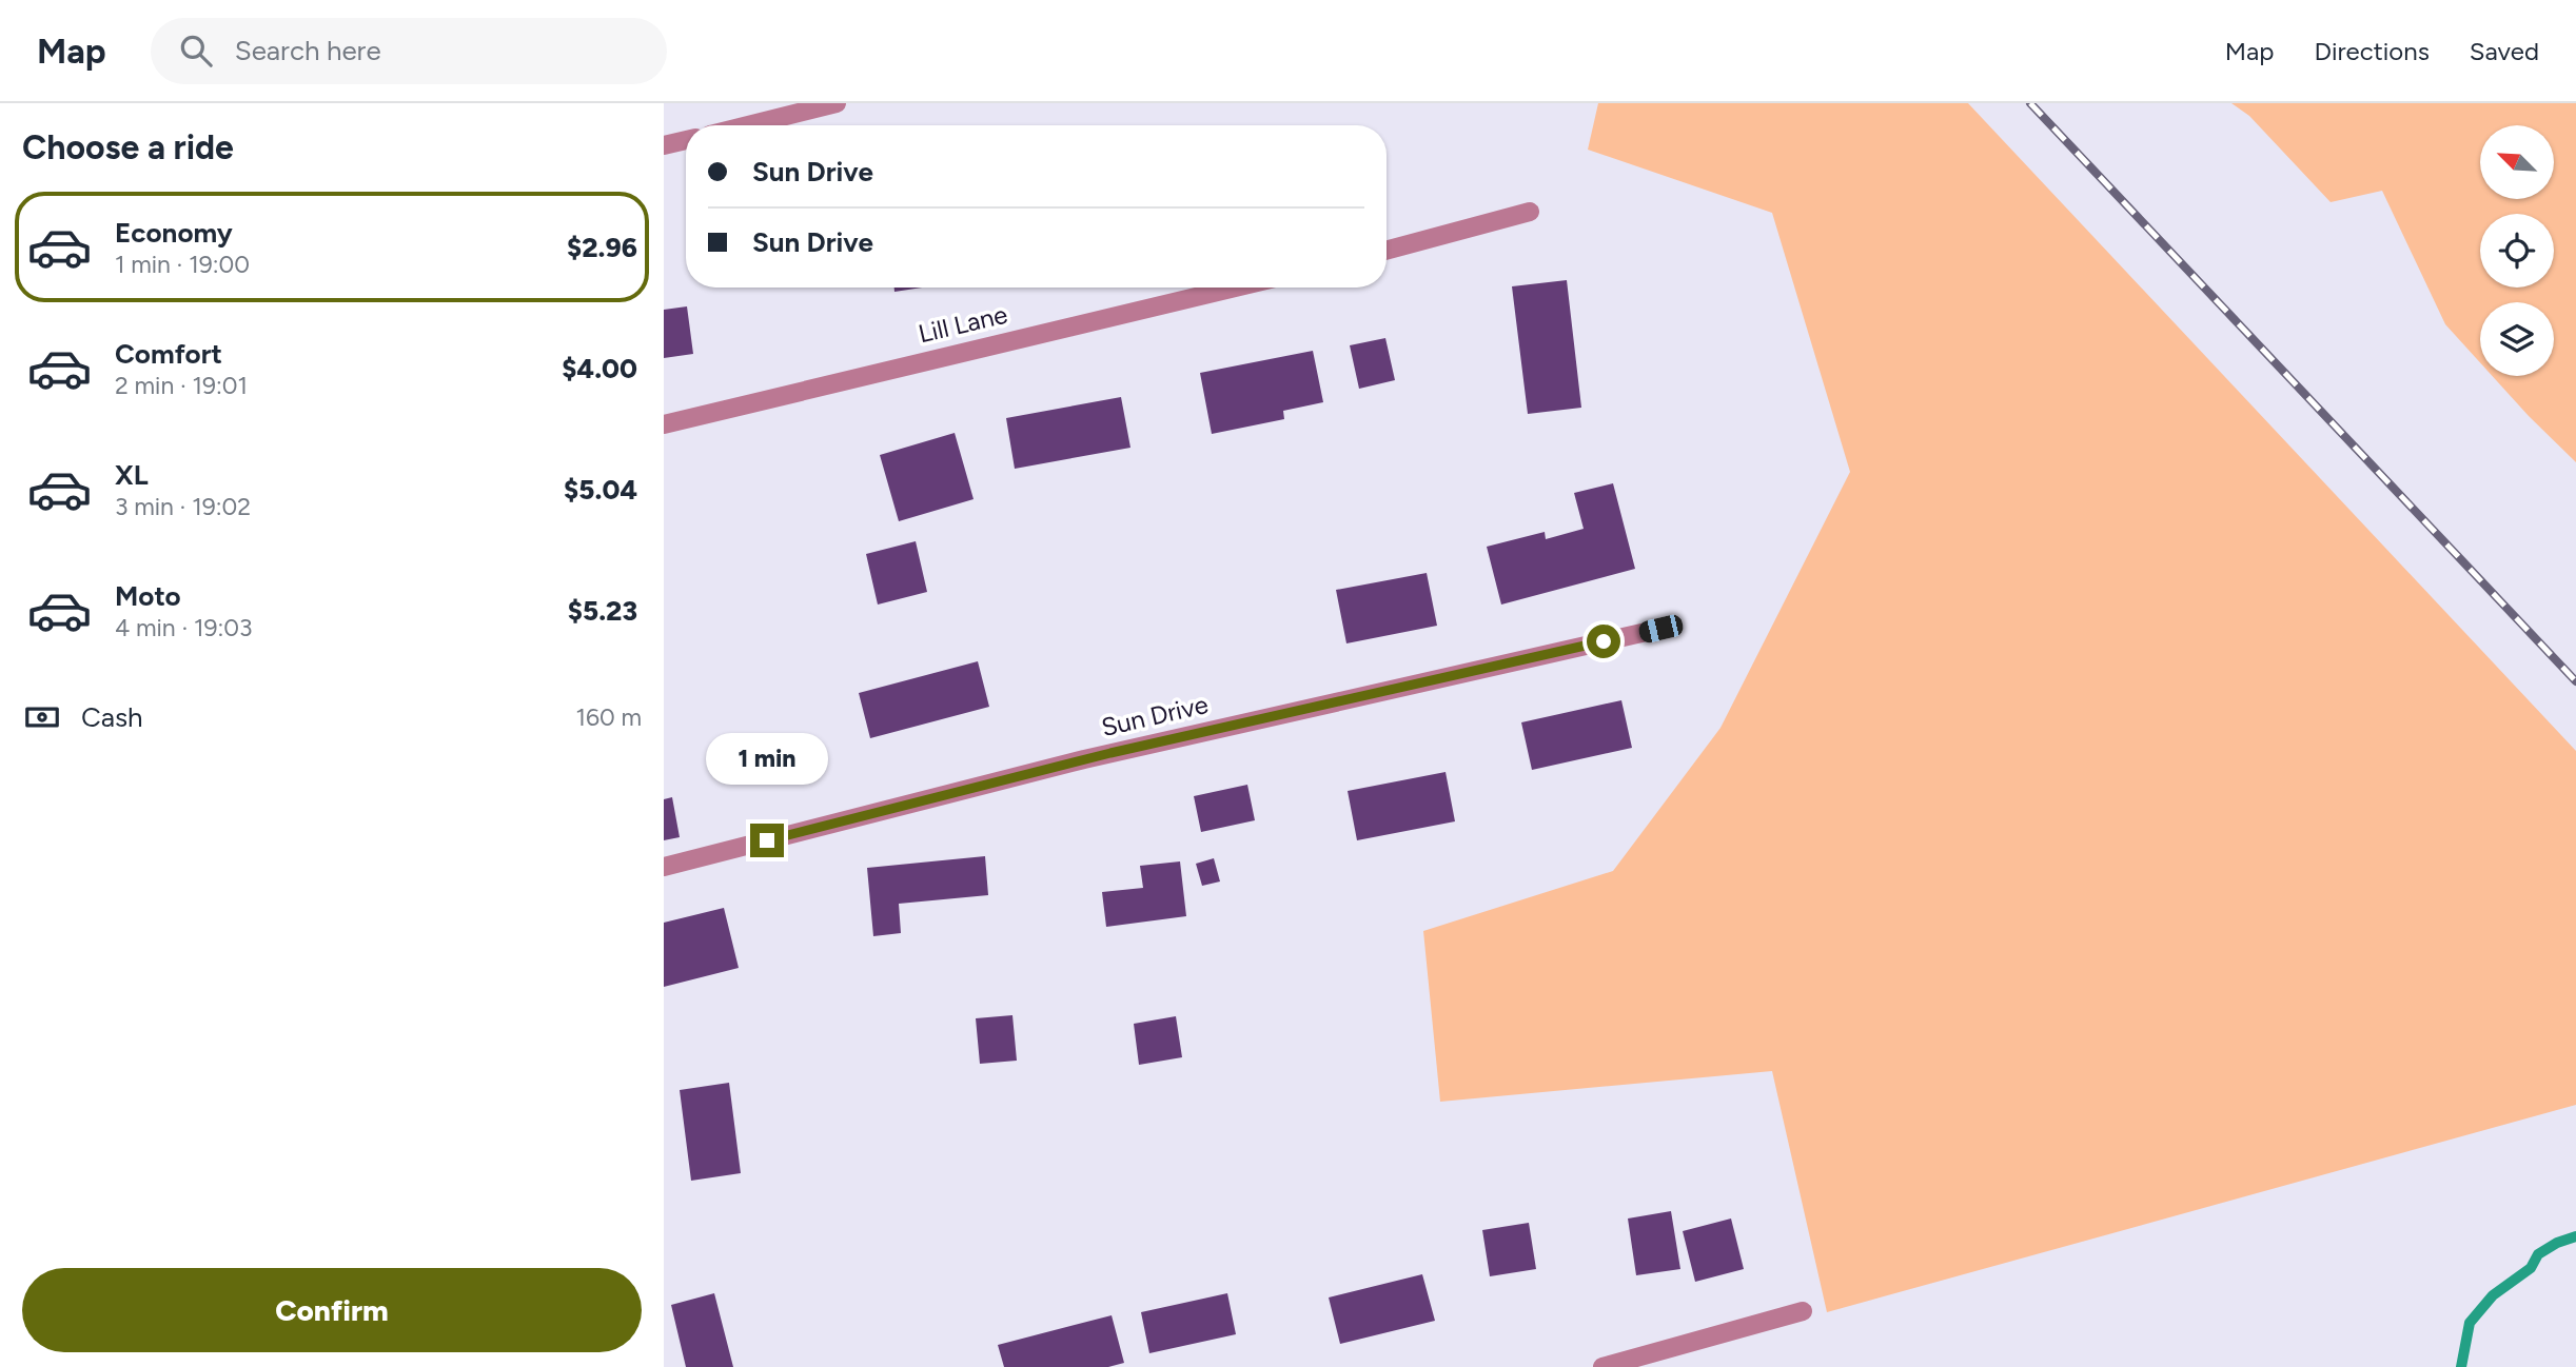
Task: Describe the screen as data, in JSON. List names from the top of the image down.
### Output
{
  "streets": {
    "street": ["Lill Lane", "Sun Drive"]
  },
  "north": "top left",
  "page": {
    "header": "Map",
    "search": "Search here",
    "nav": ["Map", "Directions", "Saved"],
    "heading": "Choose a ride",
    "banner": ["Sun Drive", "Sun Drive"],
    "list": [
      {
        "name": "Economy",
        "note": "1 min · 19:00",
        "value": "$2.96"
      },
      {
        "name": "Comfort",
        "note": "2 min · 19:01",
        "value": "$4.00"
      },
      {
        "name": "XL",
        "note": "3 min · 19:02",
        "value": "$5.04"
      },
      {
        "name": "Moto",
        "note": "4 min · 19:03",
        "value": "$5.23"
      }
    ],
    "pay": ["Cash", "160 m"],
    "bubble": "1 min",
    "buttons": "Confirm"
  }
}
